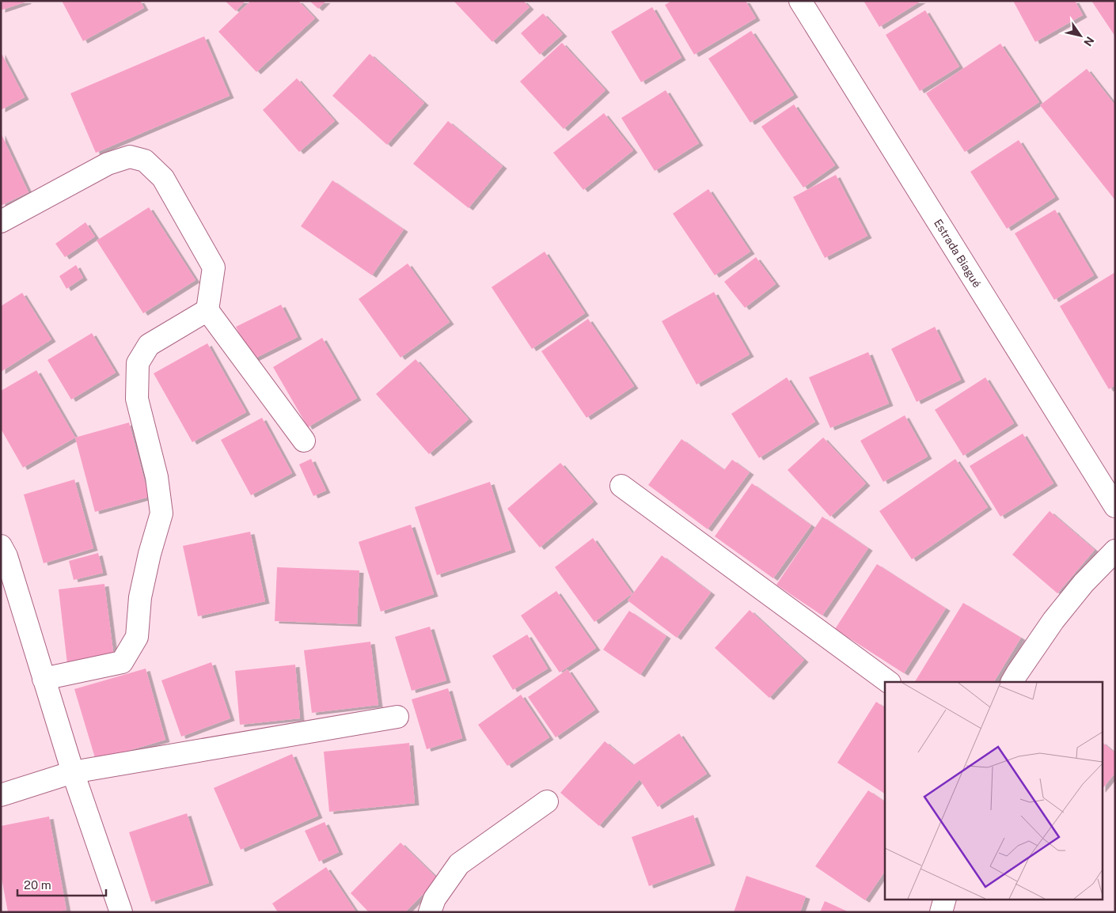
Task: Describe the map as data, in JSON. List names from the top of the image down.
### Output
{
  "streets": {
    "street": ["Estrada Biagué"]
  },
  "scale_bar": "20 m",
  "north": "bottom right"
}
